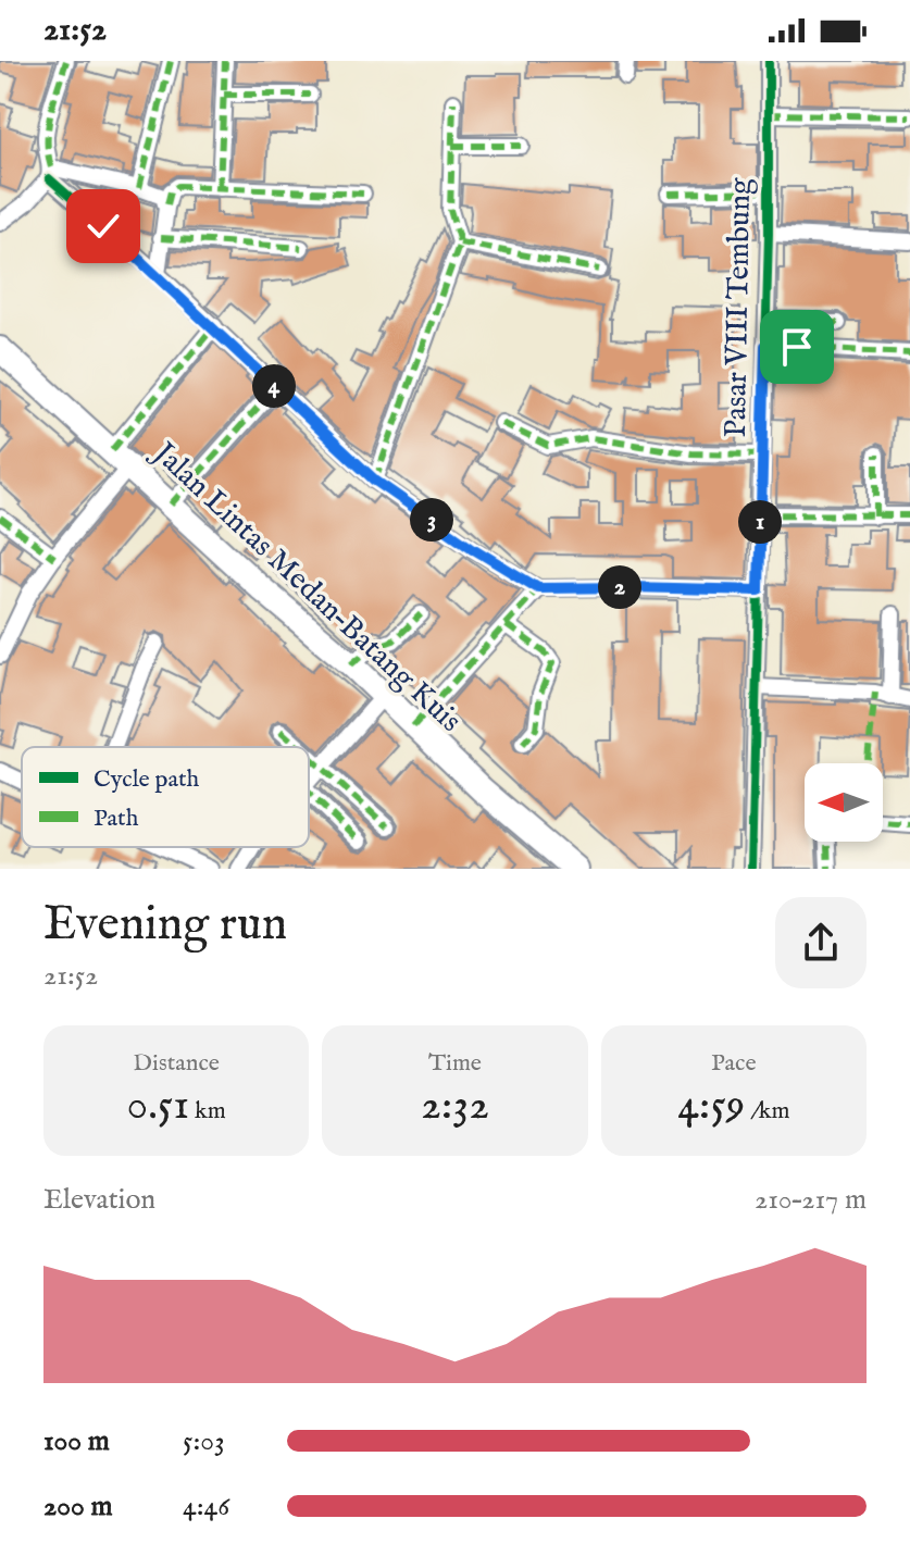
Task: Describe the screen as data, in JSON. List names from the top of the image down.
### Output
{
  "streets": {
    "highway": ["Jalan Lintas Medan–Batang Kuis"],
    "street": ["Pasar VIII Tembung"]
  },
  "legend": ["Cycle path", "Path"],
  "north": "left",
  "page": {
    "status": "21:52",
    "pins": [
      "4",
      "3",
      "1",
      "2"
    ],
    "heading": ["Evening run", "21:52"],
    "stats": [
      ["Distance", "0.51 km"],
      ["Time", "2:32"],
      ["Pace", "4:59 /km"]
    ],
    "chart": ["Elevation", "210–217 m"],
    "list": [
      {
        "name": "100 m",
        "note": "5:03"
      },
      {
        "name": "200 m",
        "note": "4:46"
      }
    ]
  }
}
